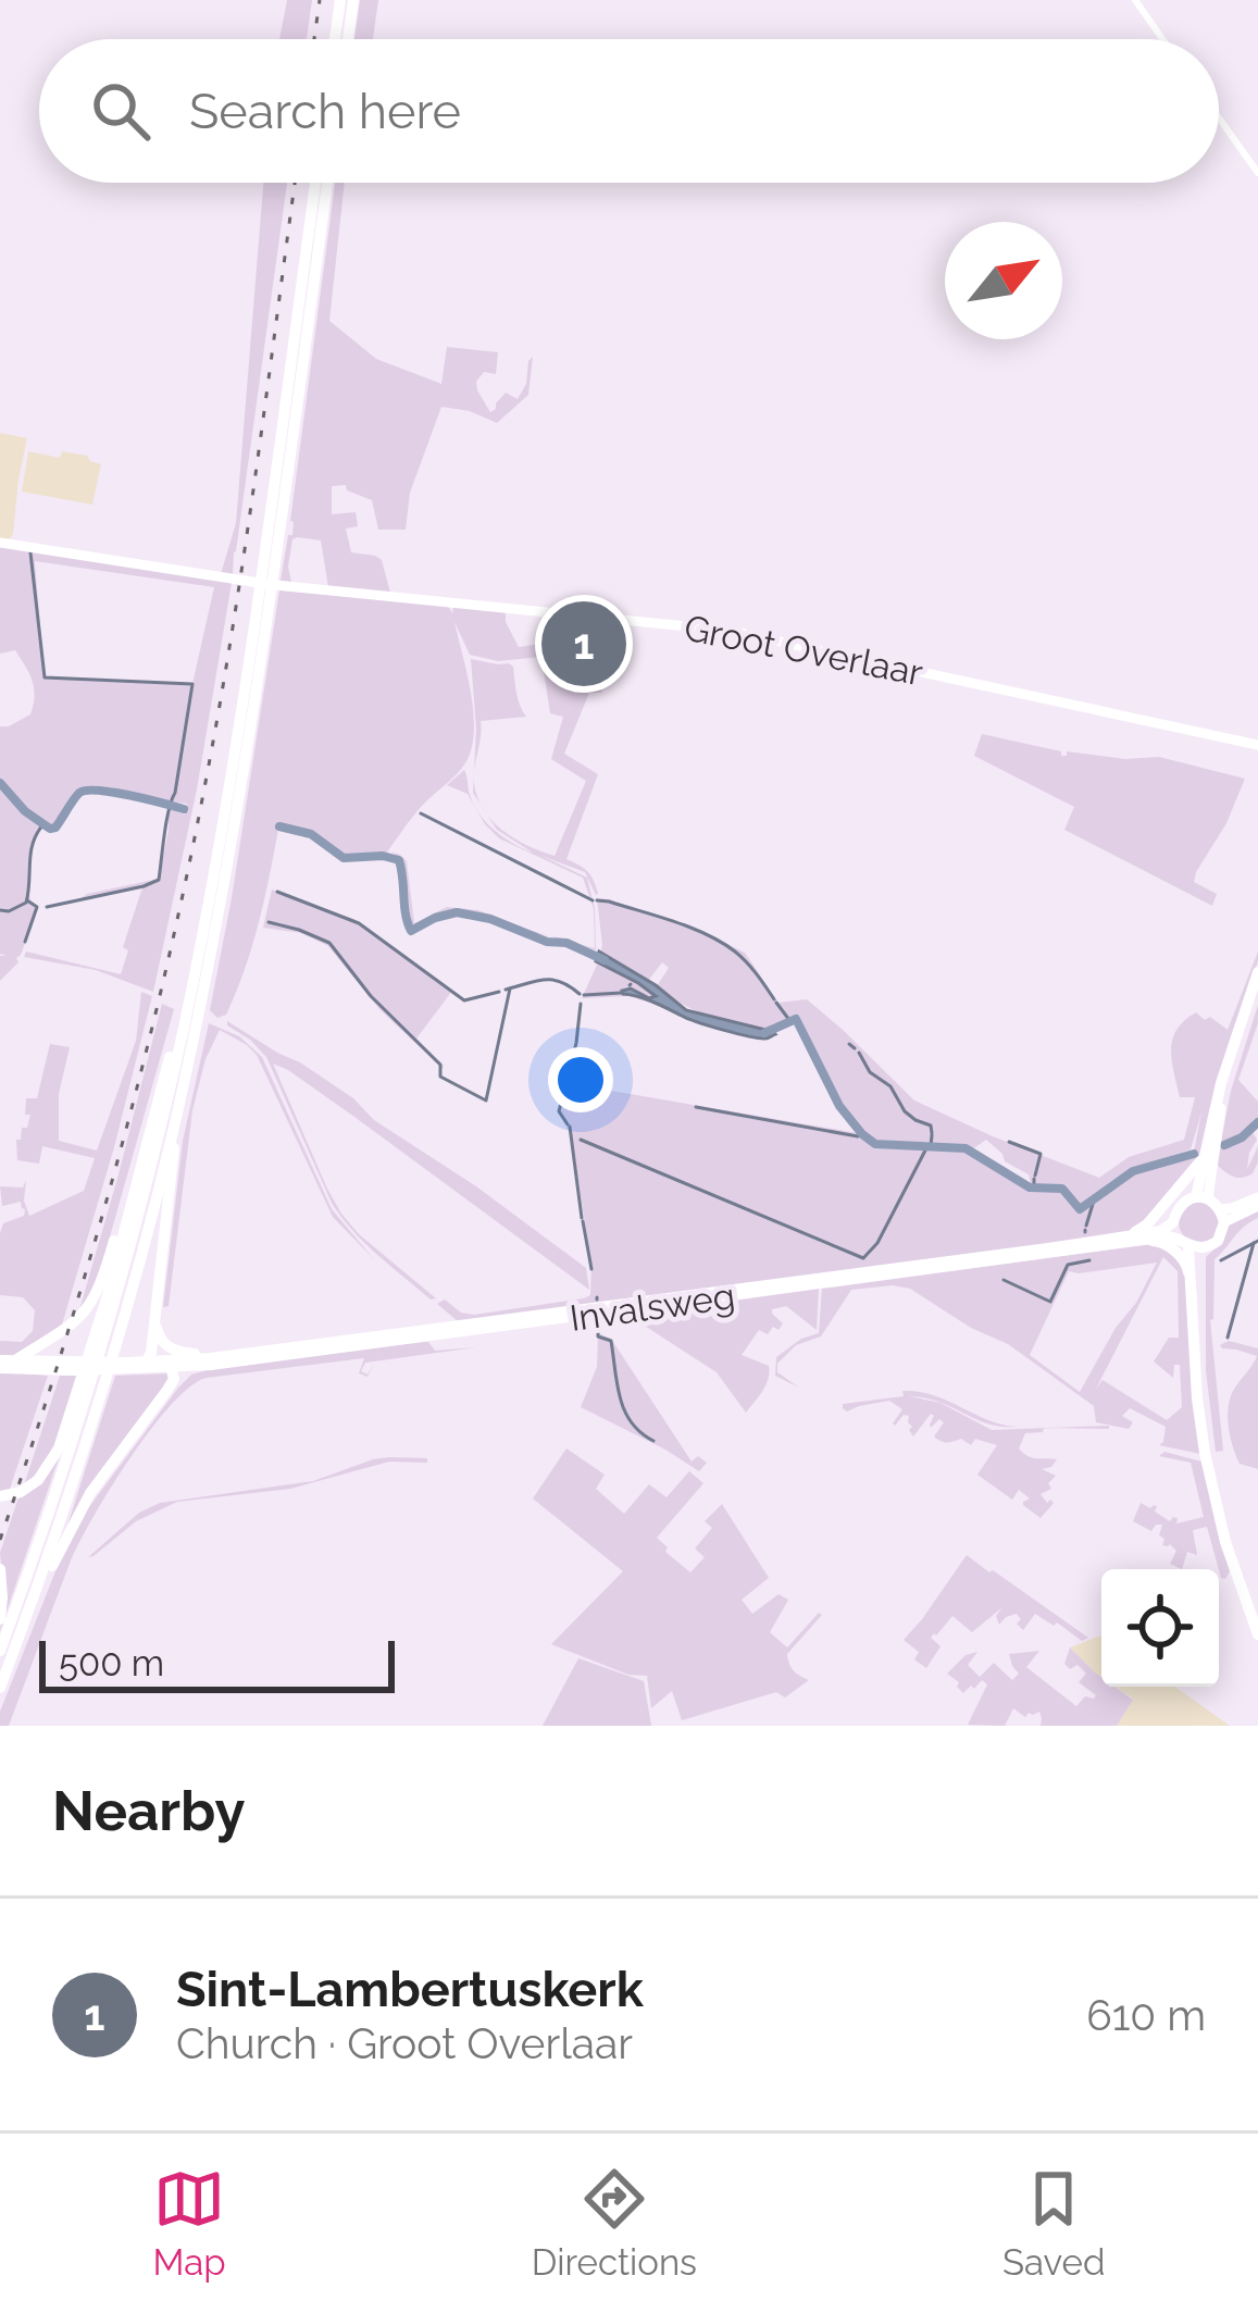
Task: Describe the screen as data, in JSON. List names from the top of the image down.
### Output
{
  "streets": {
    "highway": ["Invalsweg"],
    "main road": ["Groot Overlaar"]
  },
  "scale_bar": "500 m",
  "north": "top right",
  "page": {
    "search": "Search here",
    "pins": "1",
    "scale": "500 m",
    "heading": "Nearby",
    "list": [
      {
        "mark": "1",
        "name": "Sint-Lambertuskerk",
        "note": "Church · Groot Overlaar",
        "value": "610 m"
      }
    ],
    "nav": ["Map", "Directions", "Saved"]
  }
}
